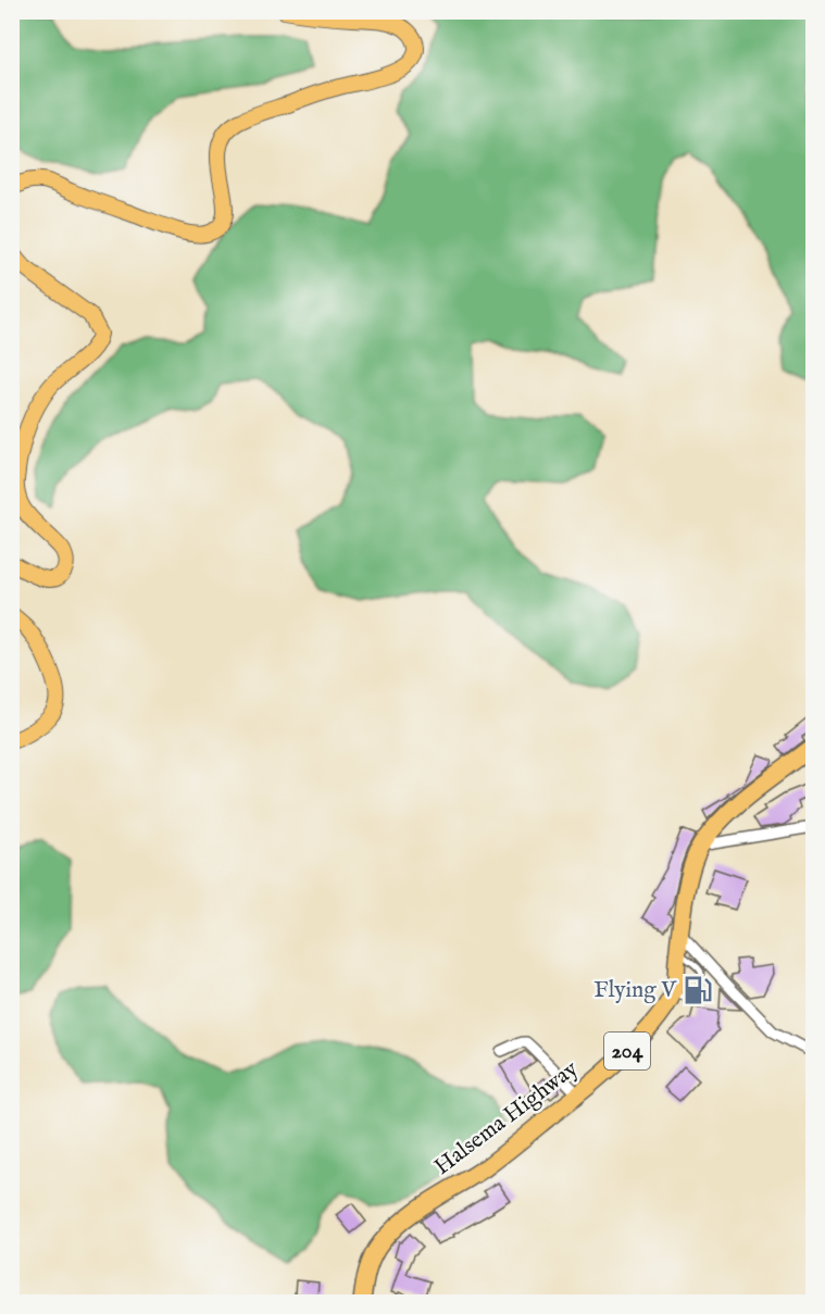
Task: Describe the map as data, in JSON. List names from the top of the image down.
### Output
{
  "streets": {
    "highway": ["204", "Halsema Highway"]
  },
  "places": {
    "fuel station": ["Flying V"]
  }
}
